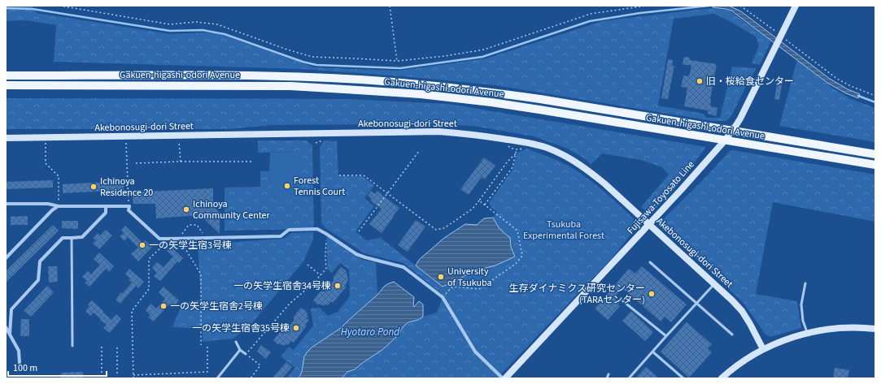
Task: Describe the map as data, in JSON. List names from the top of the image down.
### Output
{
  "streets": {
    "main road": ["Gakuen-higashi-odori Avenue"],
    "street": ["Akebonosugi-dori Street", "Fujisawa-Toyosato Line"]
  },
  "crossings": [
    ["Gakuen-higashi-odori Avenue", "Fujisawa-Toyosato Line"],
    ["Akebonosugi-dori Street", "Fujisawa-Toyosato Line"]
  ],
  "water": ["Hyotaro Pond"],
  "parks": ["Tsukuba Experimental Forest"],
  "places": [
    "旧・桜給食センター",
    "Forest Tennis Court",
    "Ichinoya Residence 20",
    "Ichinoya Community Center",
    "一の矢学生宿3号棟",
    "University of Tsukuba",
    "一の矢学生宿舎34号棟",
    "生存ダイナミクス研究センター (TARAセンター)",
    "一の矢学生宿舎2号棟",
    "一の矢学生宿舎35号棟"
  ],
  "scale_bar": "100 m"
}
